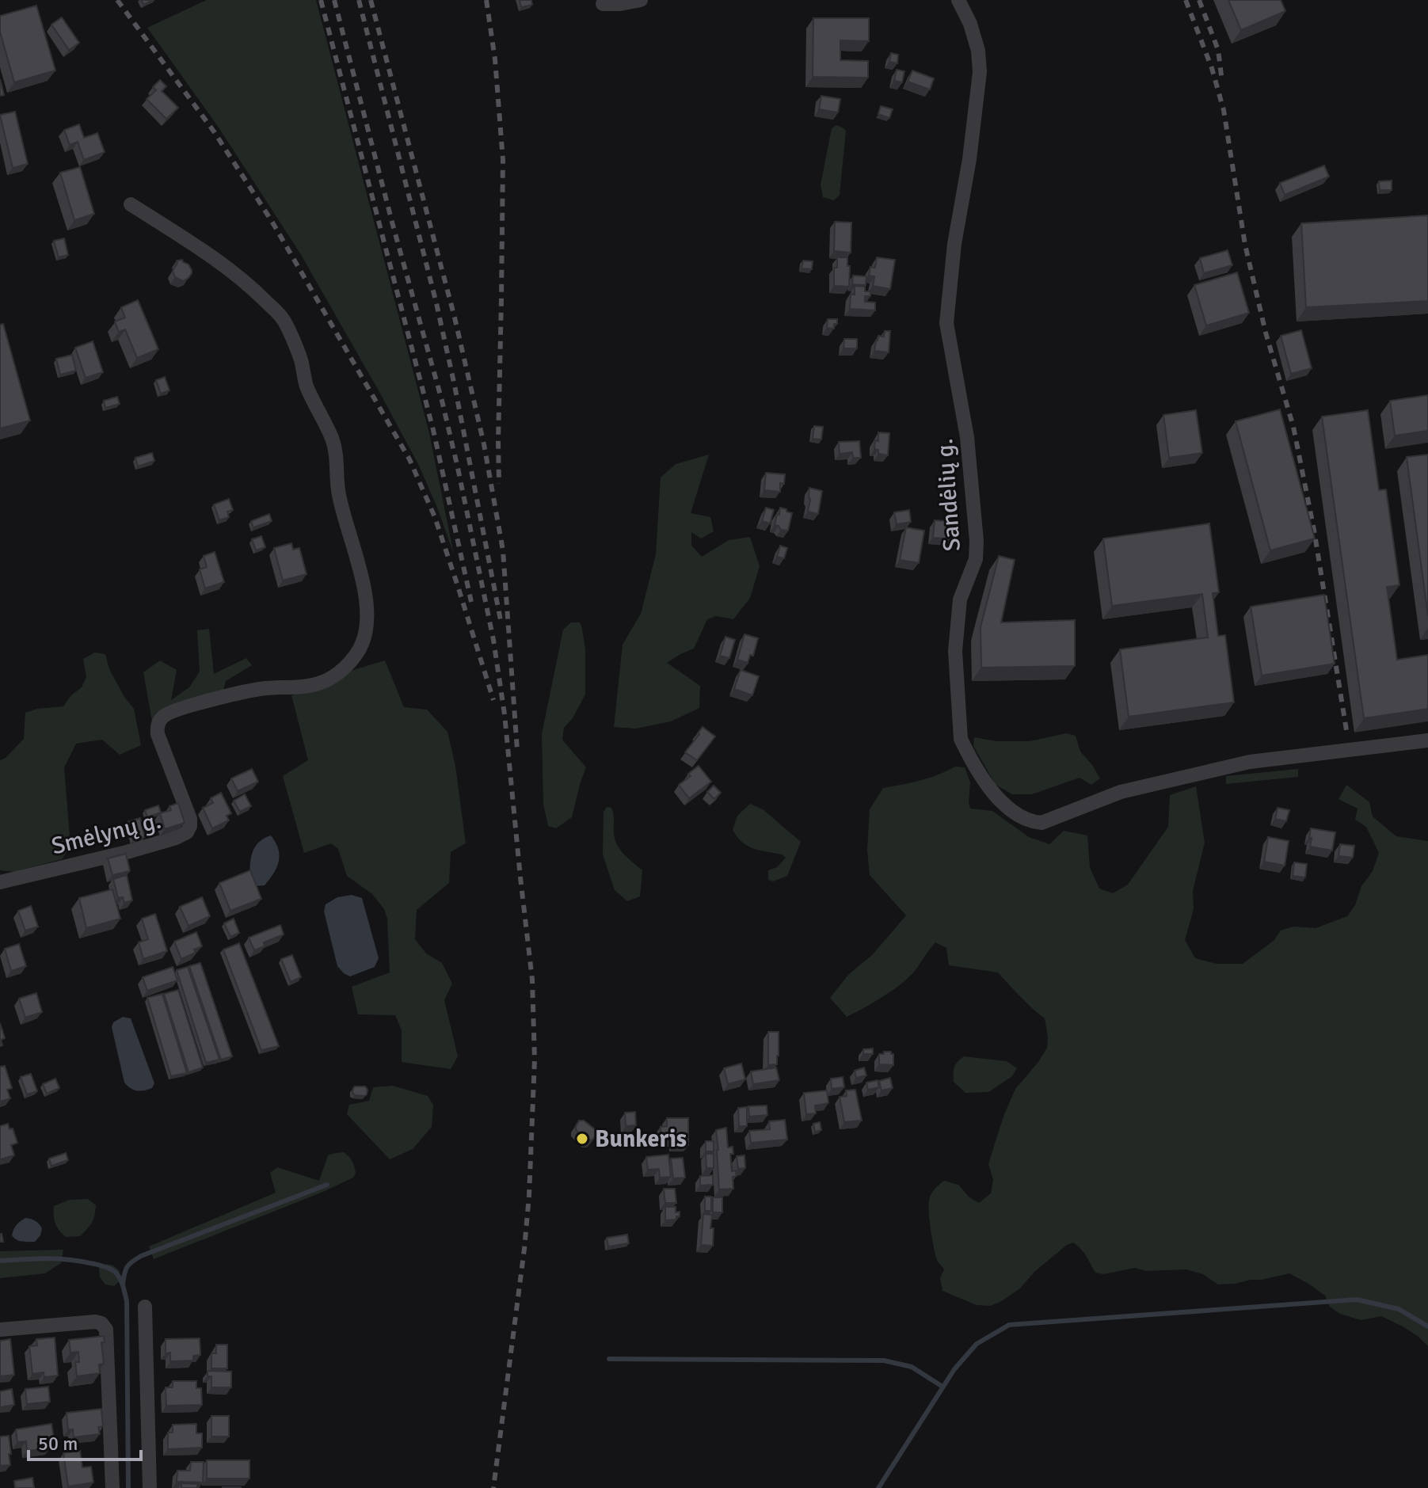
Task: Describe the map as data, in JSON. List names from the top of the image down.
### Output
{
  "streets": {
    "street": ["Sandėlių g.", "Smėlynų g."]
  },
  "places": ["Bunkeris"],
  "scale_bar": "50 m"
}
